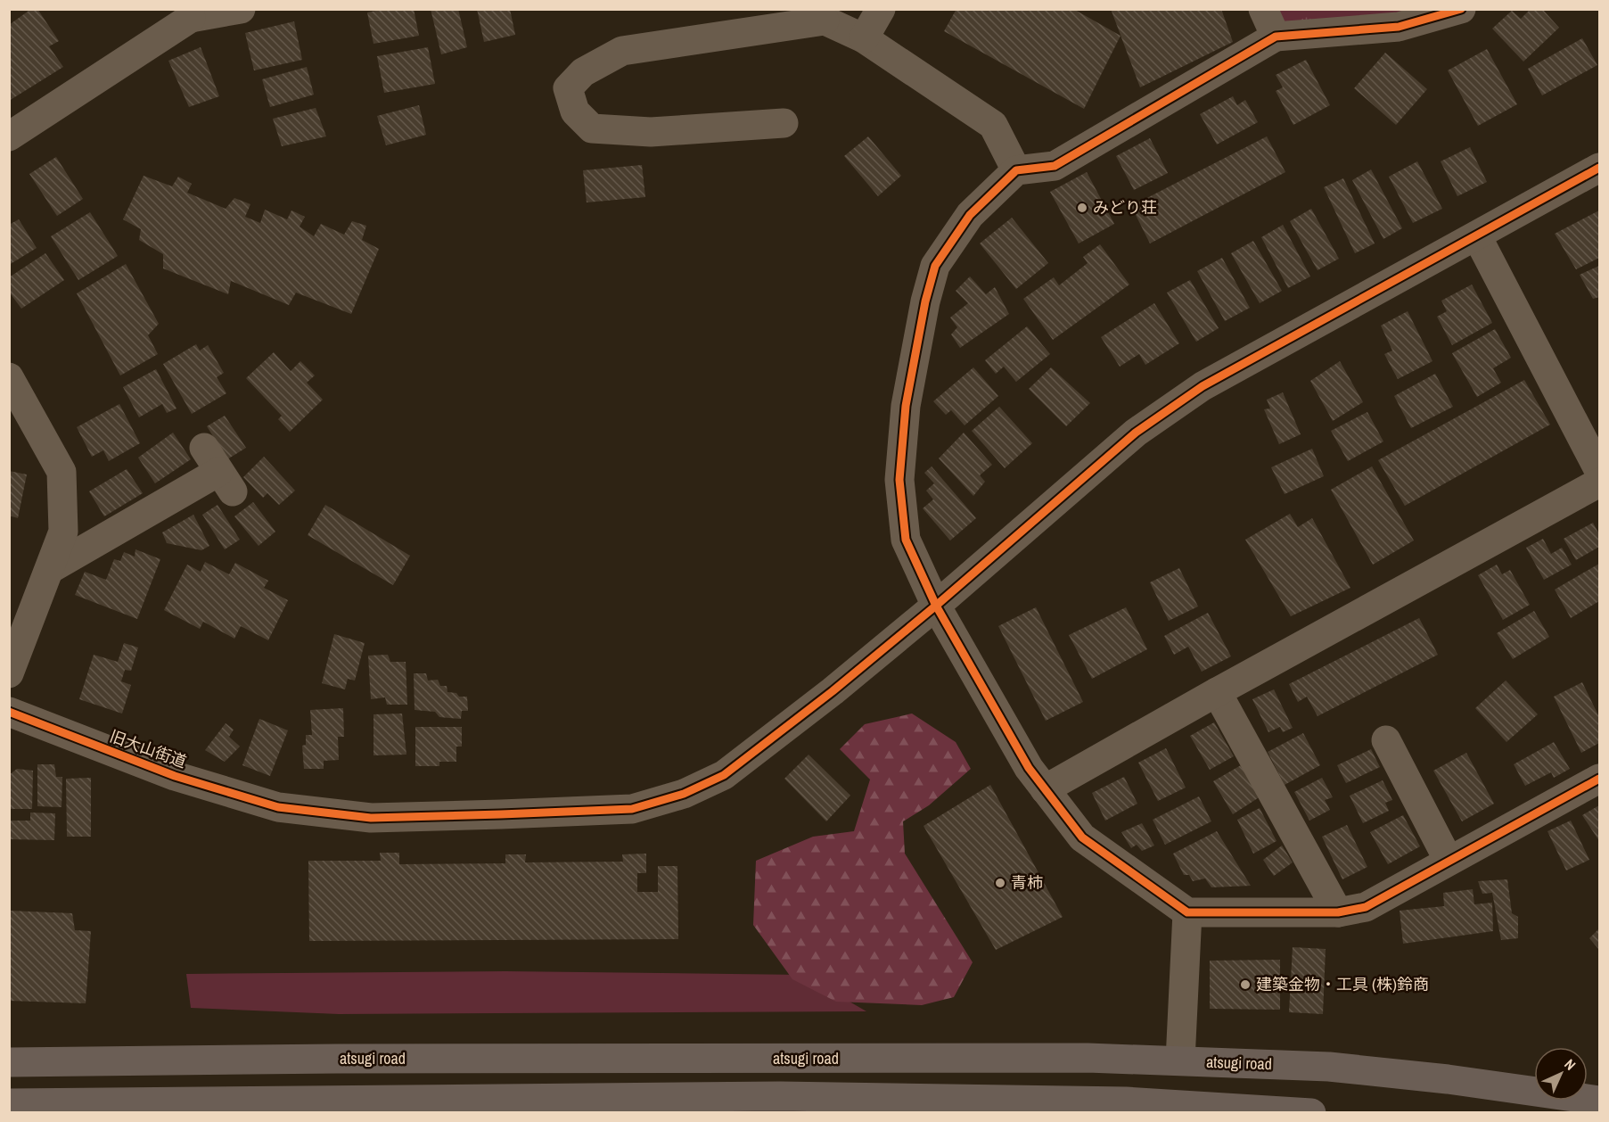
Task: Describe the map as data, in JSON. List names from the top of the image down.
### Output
{
  "streets": {
    "highway": ["atsugi road"],
    "street": ["旧大山街道"]
  },
  "places": ["みどり荘", "青柿", "建築金物・工具 (株)鈴商"],
  "north": "top right"
}
